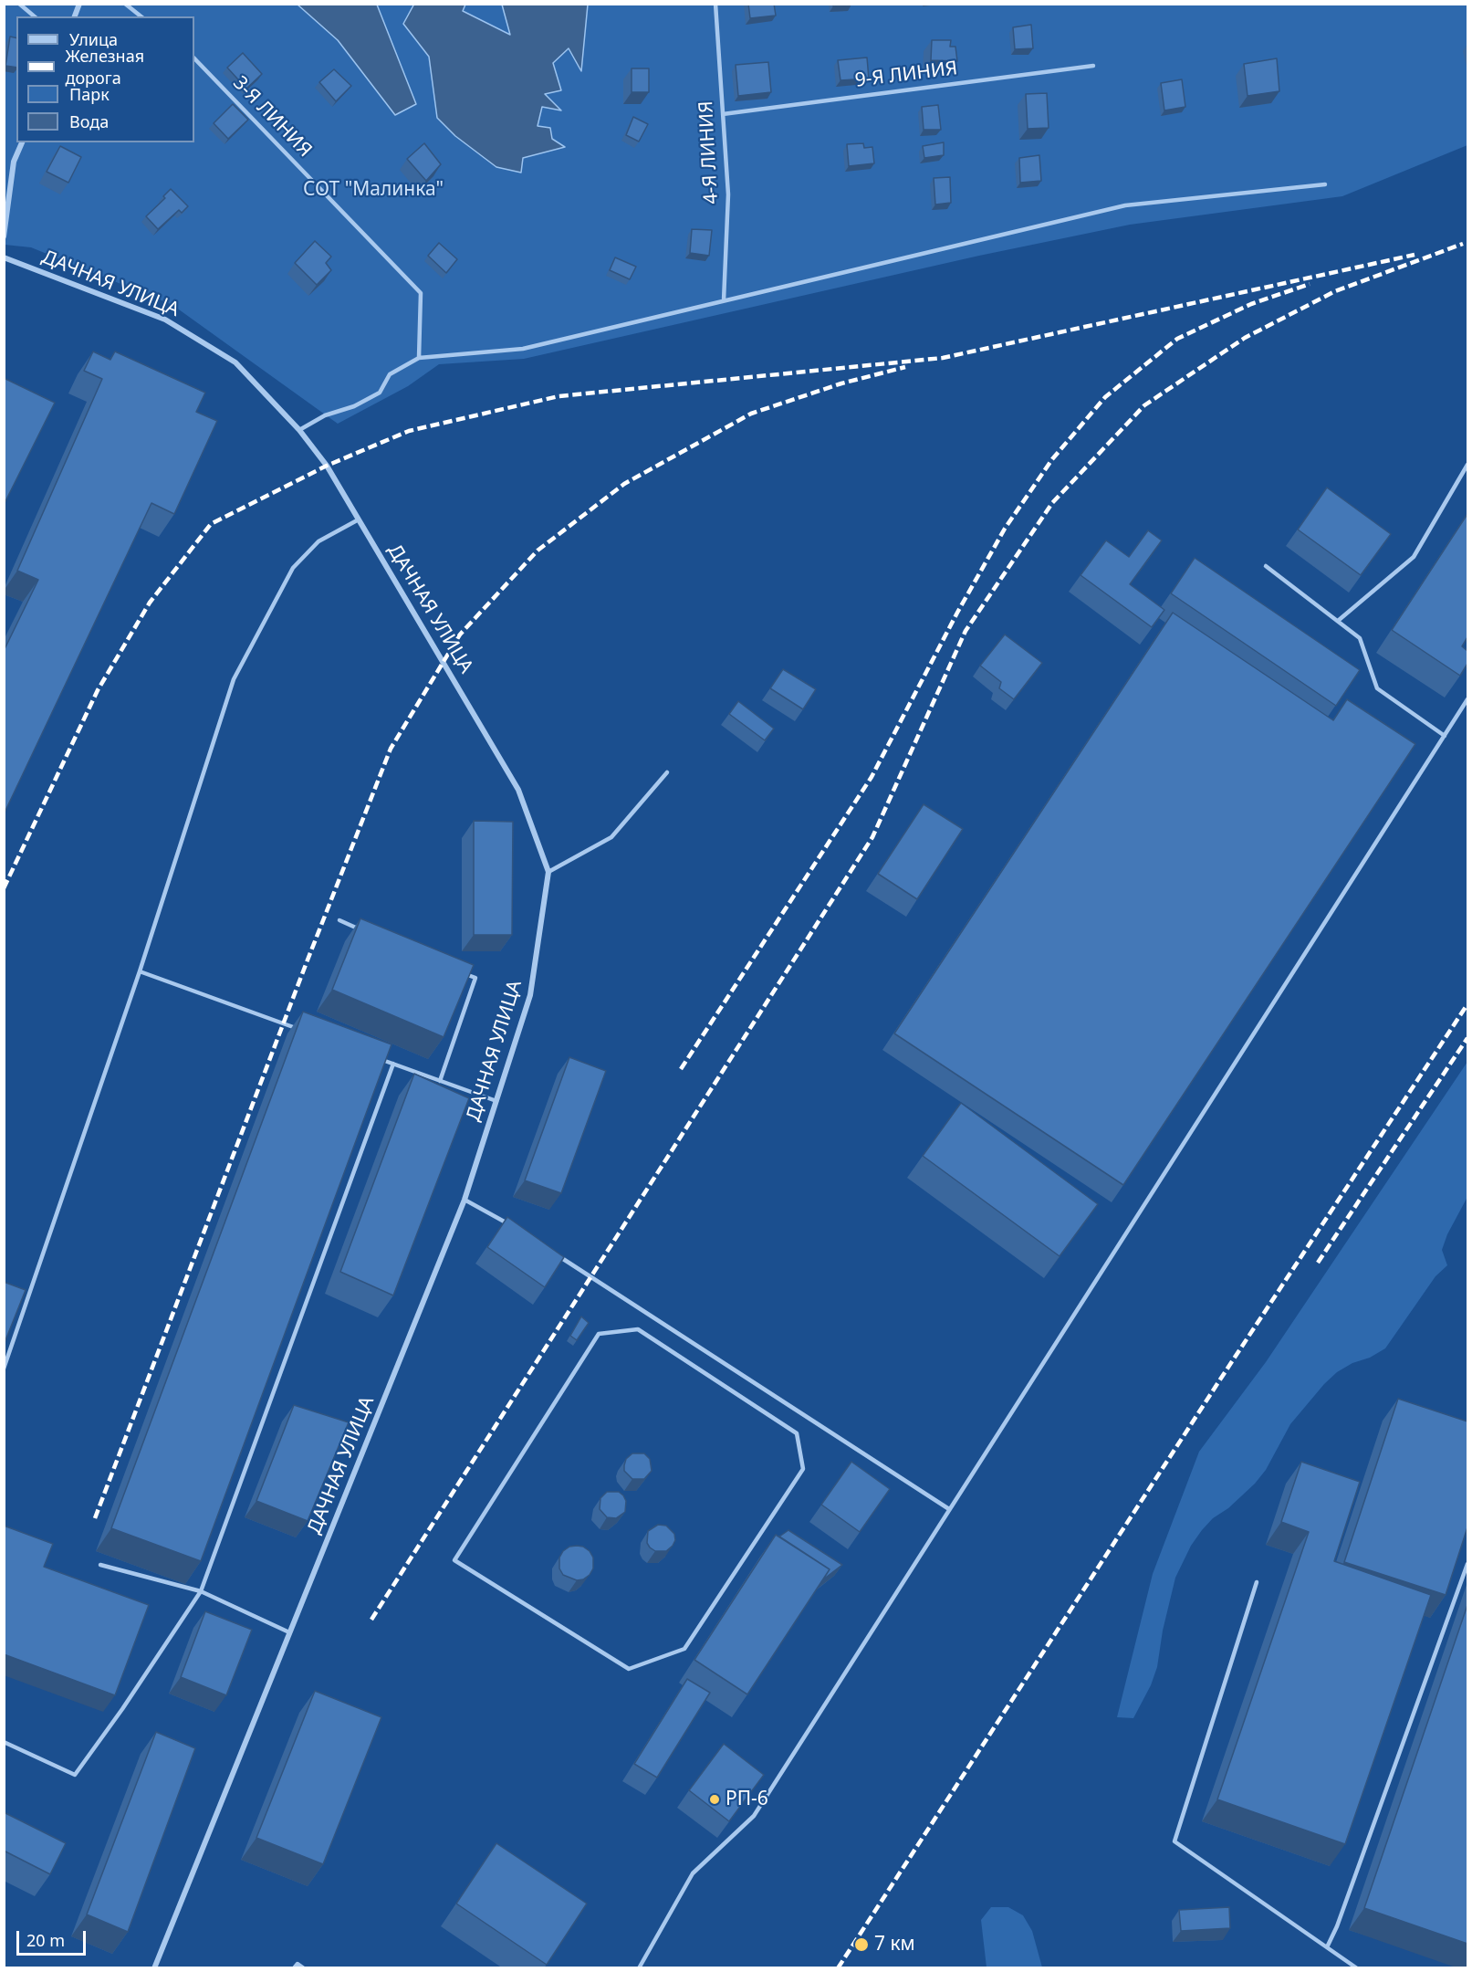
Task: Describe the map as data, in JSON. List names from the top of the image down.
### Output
{
  "streets": {
    "street": ["ДАЧНАЯ УЛИЦА"],
    "lane": ["9-Я ЛИНИЯ", "3-Я ЛИНИЯ", "4-Я ЛИНИЯ"]
  },
  "crossings": [
    ["9-Я ЛИНИЯ", "4-Я ЛИНИЯ"]
  ],
  "parks": ["СОТ \"Малинка\""],
  "places": ["РП-6", "7 км"],
  "legend": [
    "Улица",
    "Железная дорога",
    "Парк",
    "Вода"
  ],
  "scale_bar": "20 m"
}
